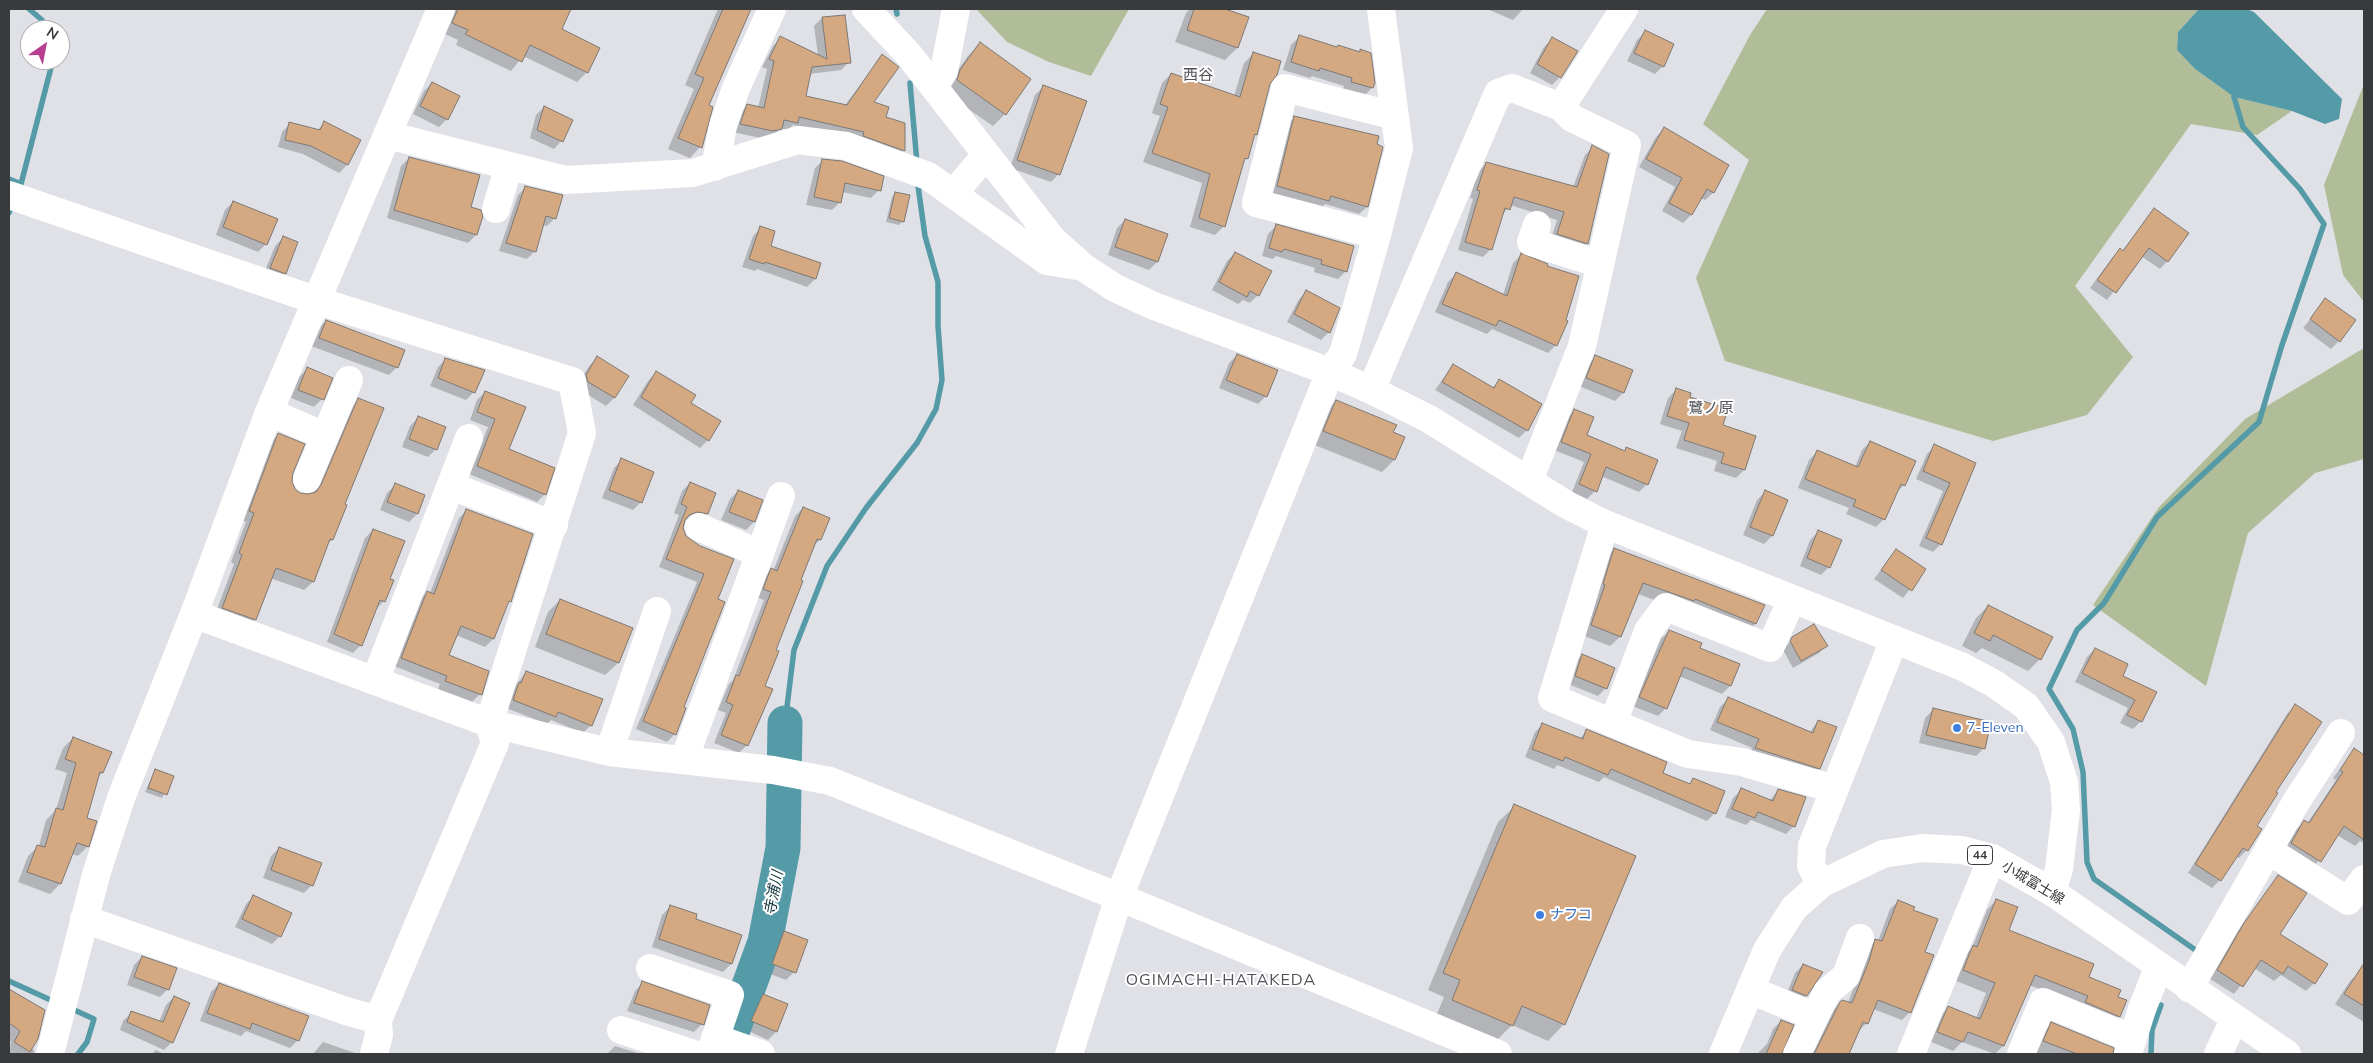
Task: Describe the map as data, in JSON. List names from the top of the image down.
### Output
{
  "streets": {
    "street": ["44", "小城富士線"]
  },
  "districts": ["西谷", "鷺ノ原", "OGIMACHI-HATAKEDA"],
  "water": ["寺浦川"],
  "places": ["7-Eleven", "ナフコ"],
  "north": "top right"
}
